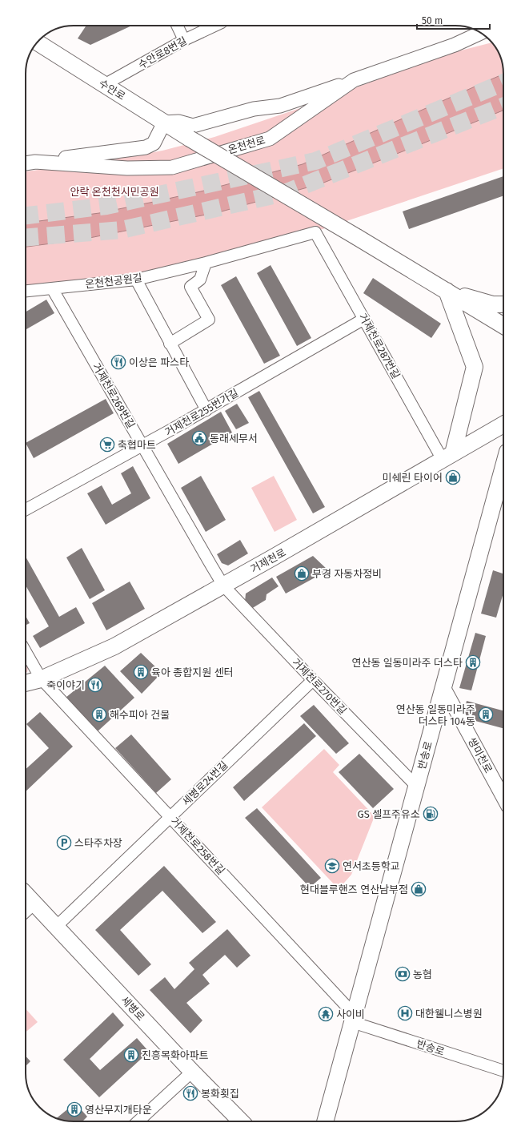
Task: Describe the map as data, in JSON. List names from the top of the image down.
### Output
{
  "streets": {
    "main road": [
      "수안로",
      "거제천로",
      "반송로",
      "세병로"
    ],
    "street": [
      "수안로8번길",
      "온천천로",
      "온천천공원길",
      "거제천로287번길",
      "거제천로269번길",
      "거제천로255번가길",
      "거제천로270번길",
      "쌍미천로",
      "세병로24번길",
      "거제천로258번길"
    ]
  },
  "crossings": [
    ["수안로8번길", "수안로"],
    ["온천천공원길", "거제천로287번길"],
    ["온천천공원길", "거제천로269번길"],
    ["거제천로287번길", "거제천로255번가길"],
    ["거제천로287번길", "거제천로"],
    ["거제천로269번길", "거제천로255번가길"],
    ["거제천로269번길", "거제천로"],
    ["거제천로269번길", "거제천로270번길"],
    ["거제천로", "거제천로270번길"],
    ["거제천로", "거제천로258번길"],
    ["거제천로270번길", "반송로"],
    ["거제천로270번길", "세병로24번길"],
    ["반송로", "쌍미천로"],
    ["반송로", "거제천로258번길"],
    ["세병로24번길", "거제천로258번길"],
    ["세병로24번길", "세병로"]
  ],
  "parks": ["안락 온천천시민공원"],
  "places": {
    "restaurant": ["이상은 파스타", "죽이야기", "봉화횟집"],
    "public building": ["동래세무서"],
    "supermarket": ["축협마트"],
    "shop": ["미쉐린 타이어", "부경 자동차정비", "현대블루핸즈 연산남부점"],
    "building": [
      "연산동 일동미라주 더스타",
      "육아 종합지원 센터",
      "해수피아 건물",
      "연산동 일동미라주 더스타 104동",
      "진흥목화아파트",
      "영산무지개타운"
    ],
    "fuel station": ["GS 셀프주유소"],
    "parking": ["스타주차장"],
    "school or university": ["연서초등학교"],
    "bank": ["농협"],
    "hospital": ["대한웰니스병원"],
    "temple": ["사이비"]
  },
  "scale_bar": "50 m"
}
